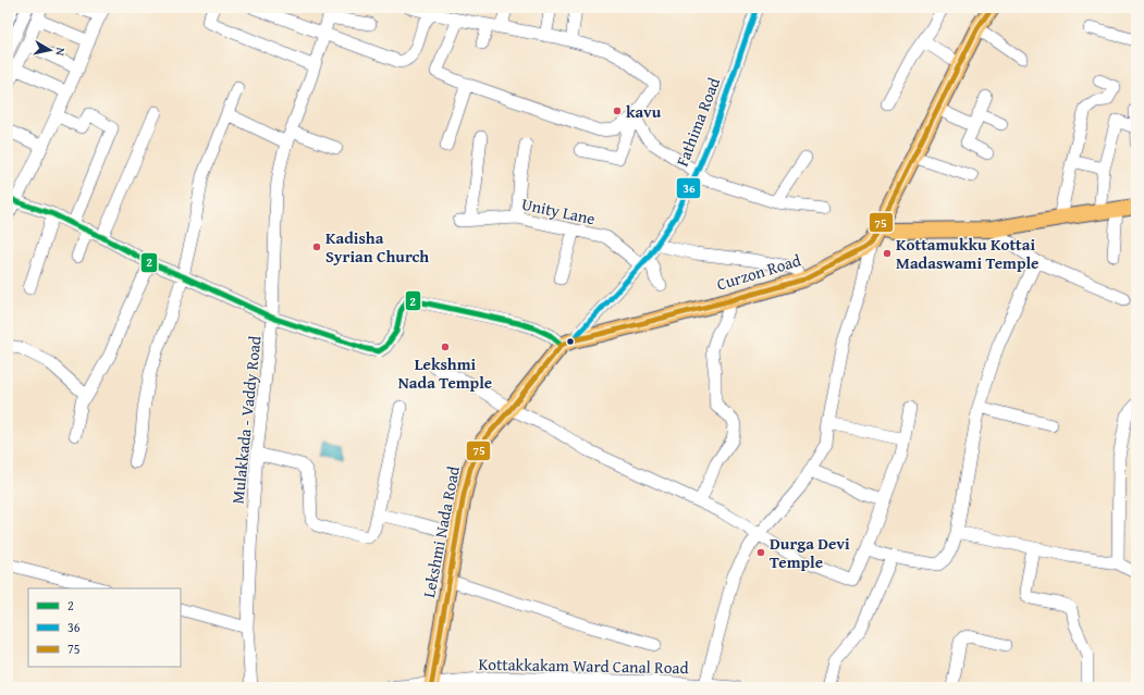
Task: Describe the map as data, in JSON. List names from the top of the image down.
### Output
{
  "streets": {
    "main road": ["Curzon Road", "Lekshmi Nada Road"],
    "street": [
      "Fathima Road",
      "Unity Lane",
      "Mulakkada - Vaddy Road",
      "Kottakkakam Ward Canal Road"
    ]
  },
  "crossings": [
    ["Fathima Road", "Unity Lane"],
    ["Fathima Road", "Curzon Road"],
    ["Fathima Road", "Lekshmi Nada Road"],
    ["Curzon Road", "Lekshmi Nada Road"],
    ["Lekshmi Nada Road", "Kottakkakam Ward Canal Road"]
  ],
  "places": [
    "kavu",
    "Kadisha Syrian Church",
    "Kottamukku Kottai Madaswami Temple",
    "Lekshmi Nada Temple",
    "Durga Devi Temple"
  ],
  "lines": ["transit line 36", "transit line 75", "transit line 2"],
  "legend": ["2", "36", "75"],
  "north": "right"
}
